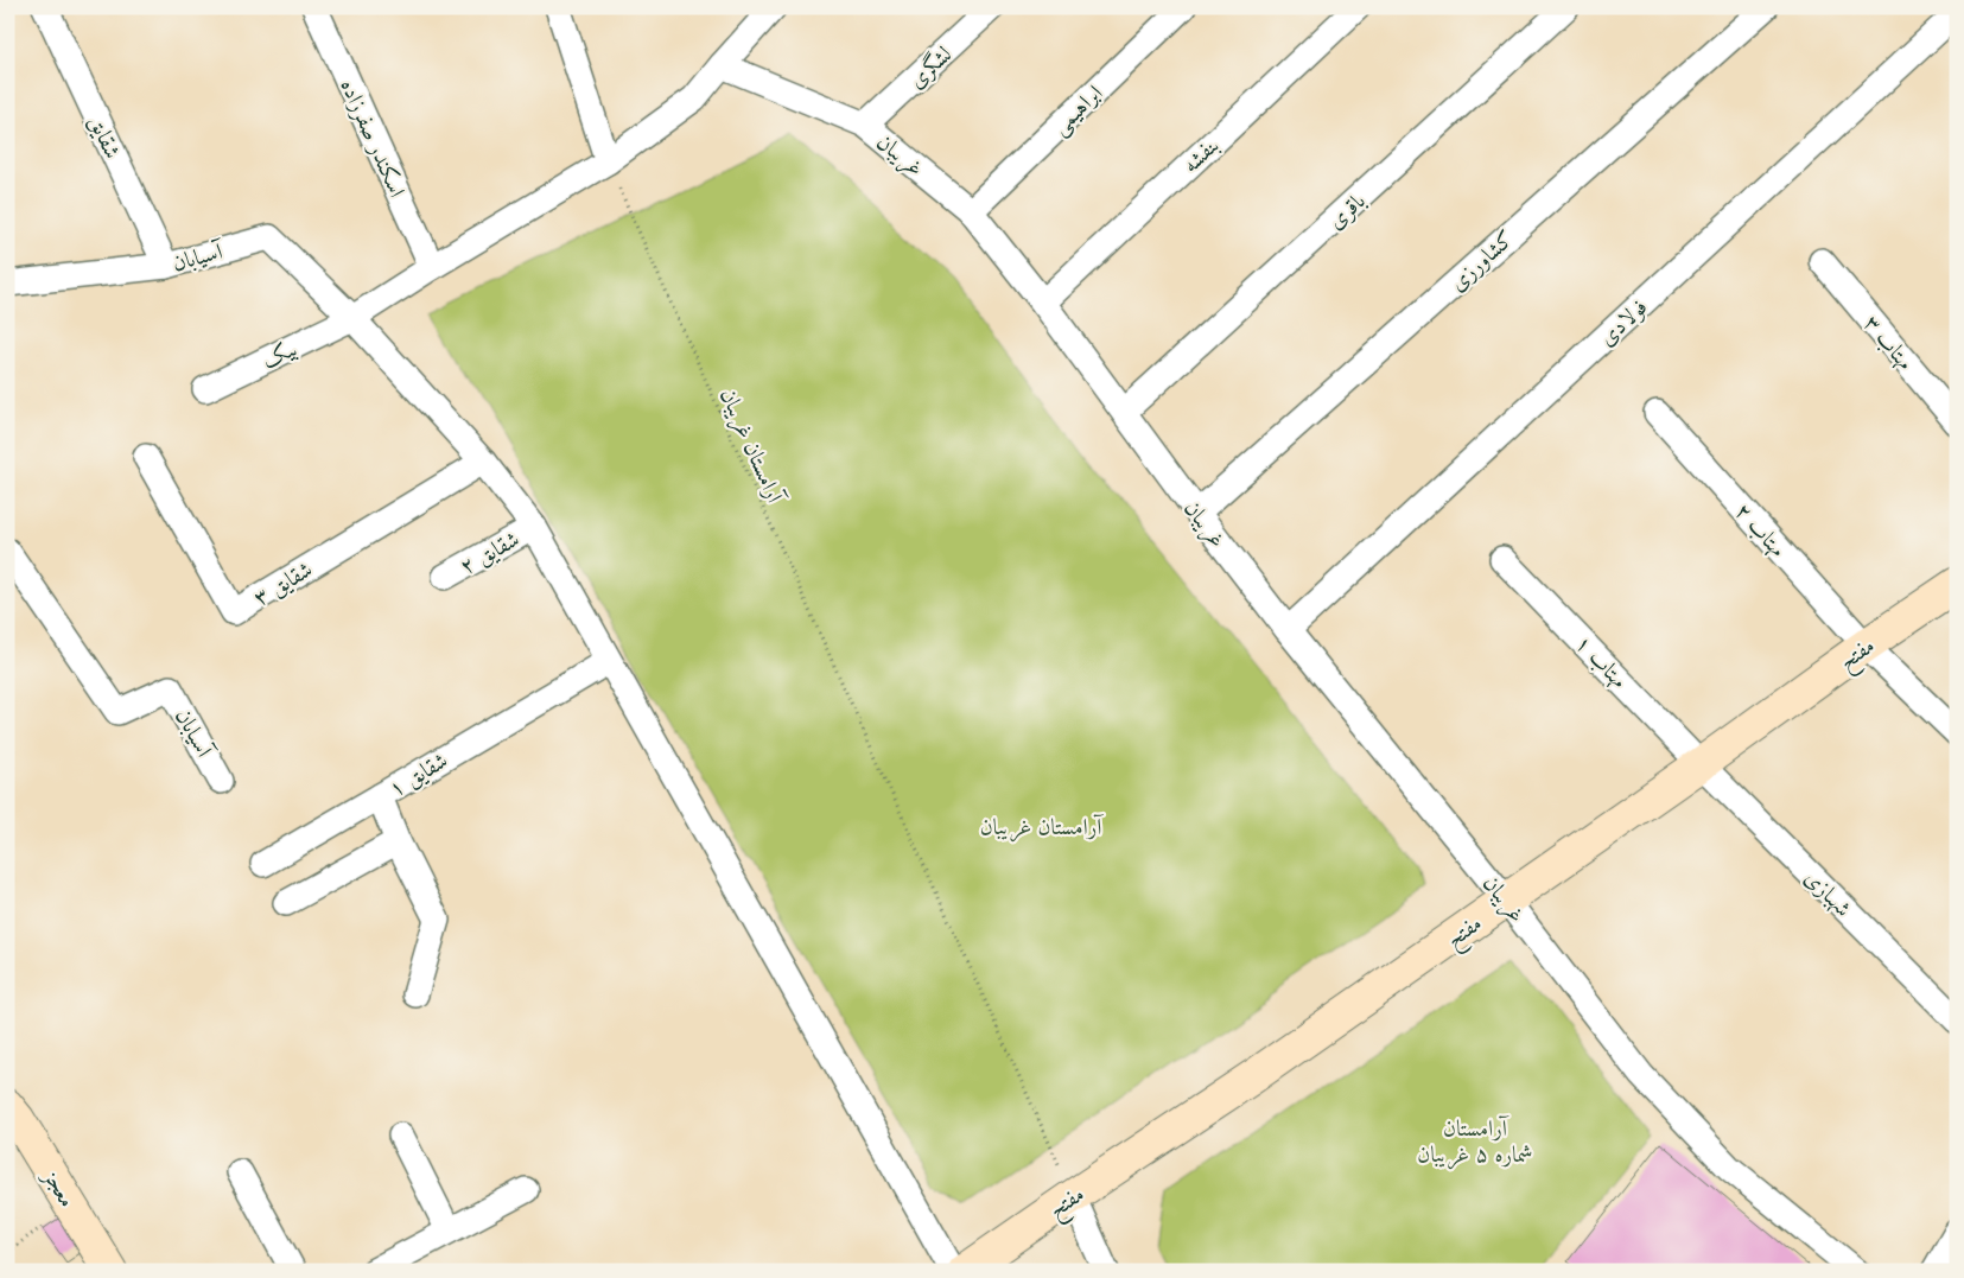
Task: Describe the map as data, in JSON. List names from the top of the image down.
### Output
{
  "streets": {
    "main road": ["مفتح", "معجز"],
    "street": [
      "لشگری",
      "ابراهیمی",
      "شقایق",
      "اسکندر صفرزاده",
      "غریبان",
      "بنفشه",
      "باقری",
      "آسیابان",
      "کشاورزی",
      "فولادی",
      "مهتاب ۳",
      "بیک",
      "مهتاب ۲",
      "شقایق ۲",
      "شقایق ۳",
      "مهتاب ۱",
      "شقایق ۱",
      "شهبازی"
    ],
    "path": ["آرامستان غریبان"]
  },
  "crossings": [
    ["لشگری", "غریبان"],
    ["ابراهیمی", "غریبان"],
    ["شقایق", "آسیابان"],
    ["اسکندر صفرزاده", "بیک"],
    ["غریبان", "بنفشه"],
    ["غریبان", "باقری"],
    ["غریبان", "کشاورزی"],
    ["غریبان", "فولادی"],
    ["غریبان", "مفتح"],
    ["آسیابان", "بیک"],
    ["بیک", "آرامستان غریبان"],
    ["آرامستان غریبان", "مفتح"],
    ["مهتاب ۲", "مفتح"],
    ["مفتح", "مهتاب ۱"],
    ["مفتح", "شهبازی"],
    ["مهتاب ۱", "شهبازی"]
  ],
  "parks": ["آرامستان غریبان", "آرامستان شماره ۵ غریبان"]
}
